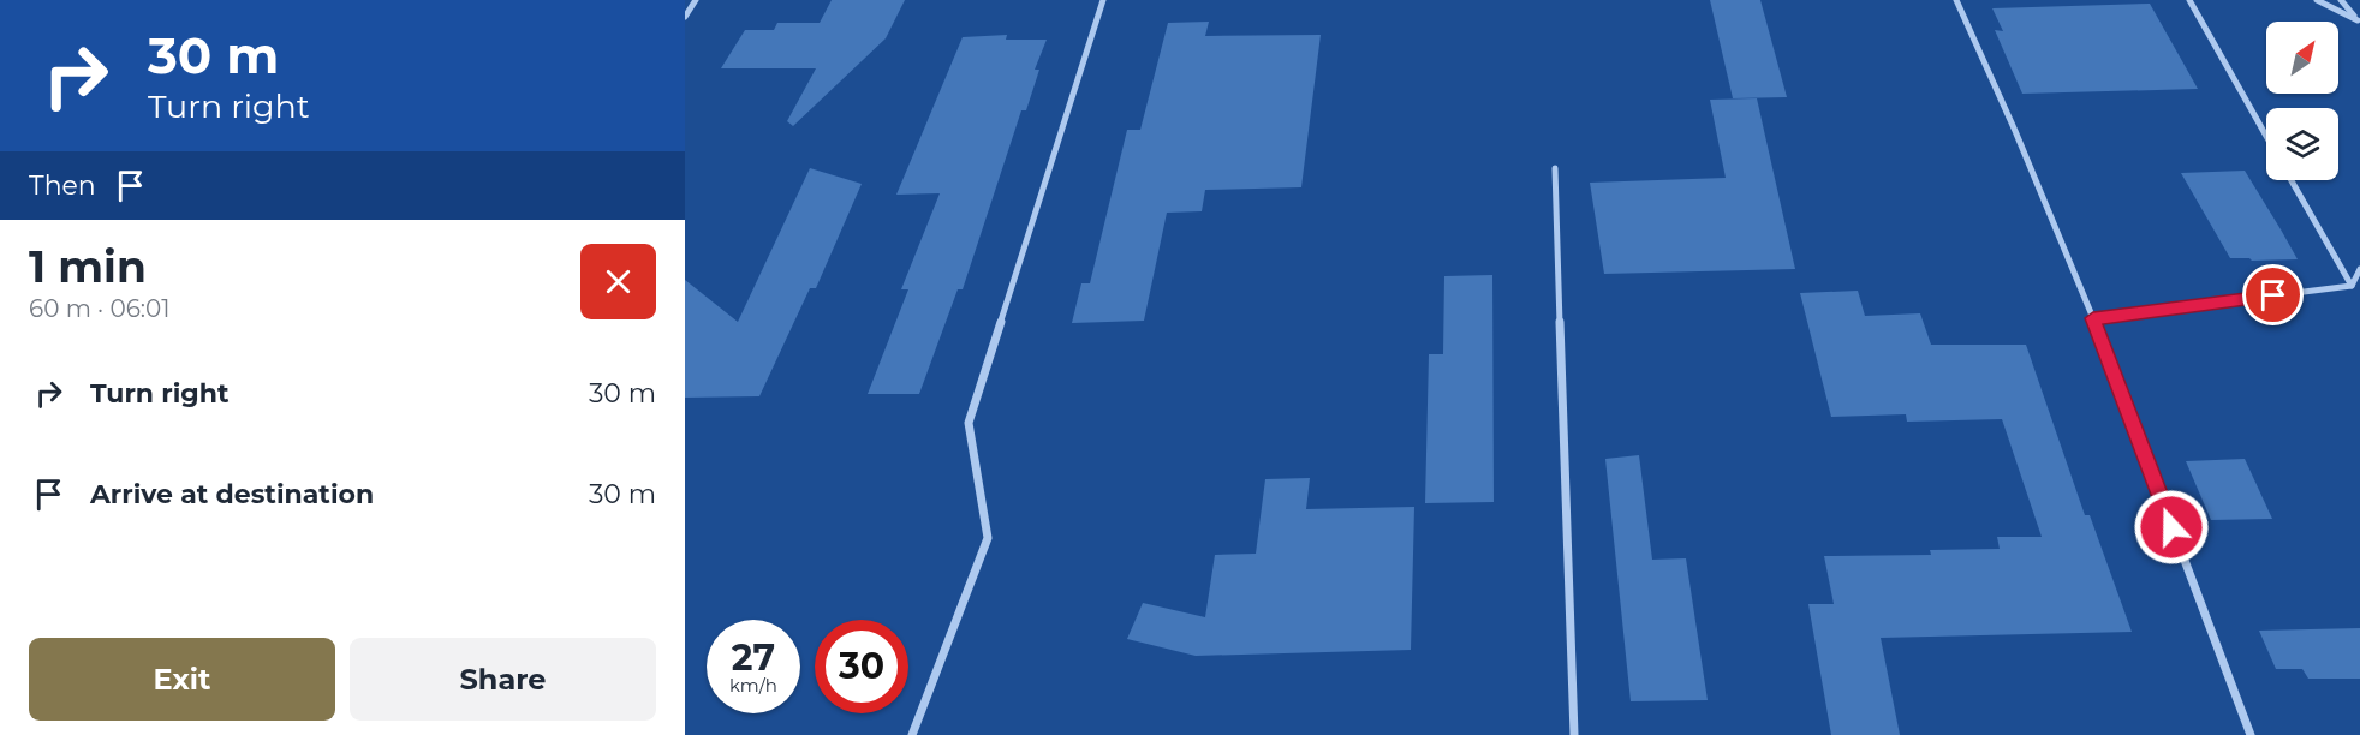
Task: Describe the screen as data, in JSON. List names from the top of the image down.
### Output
{
  "north": "top right",
  "page": {
    "turn": ["30 m", "Turn right"],
    "then": "Then",
    "heading": ["1 min", "60 m · 06:01"],
    "list": [
      {
        "name": "Turn right",
        "value": "30 m"
      },
      {
        "name": "Arrive at destination",
        "value": "30 m"
      }
    ],
    "speed": "27 km/h",
    "limit": "30",
    "buttons": ["Exit", "Share"]
  }
}
